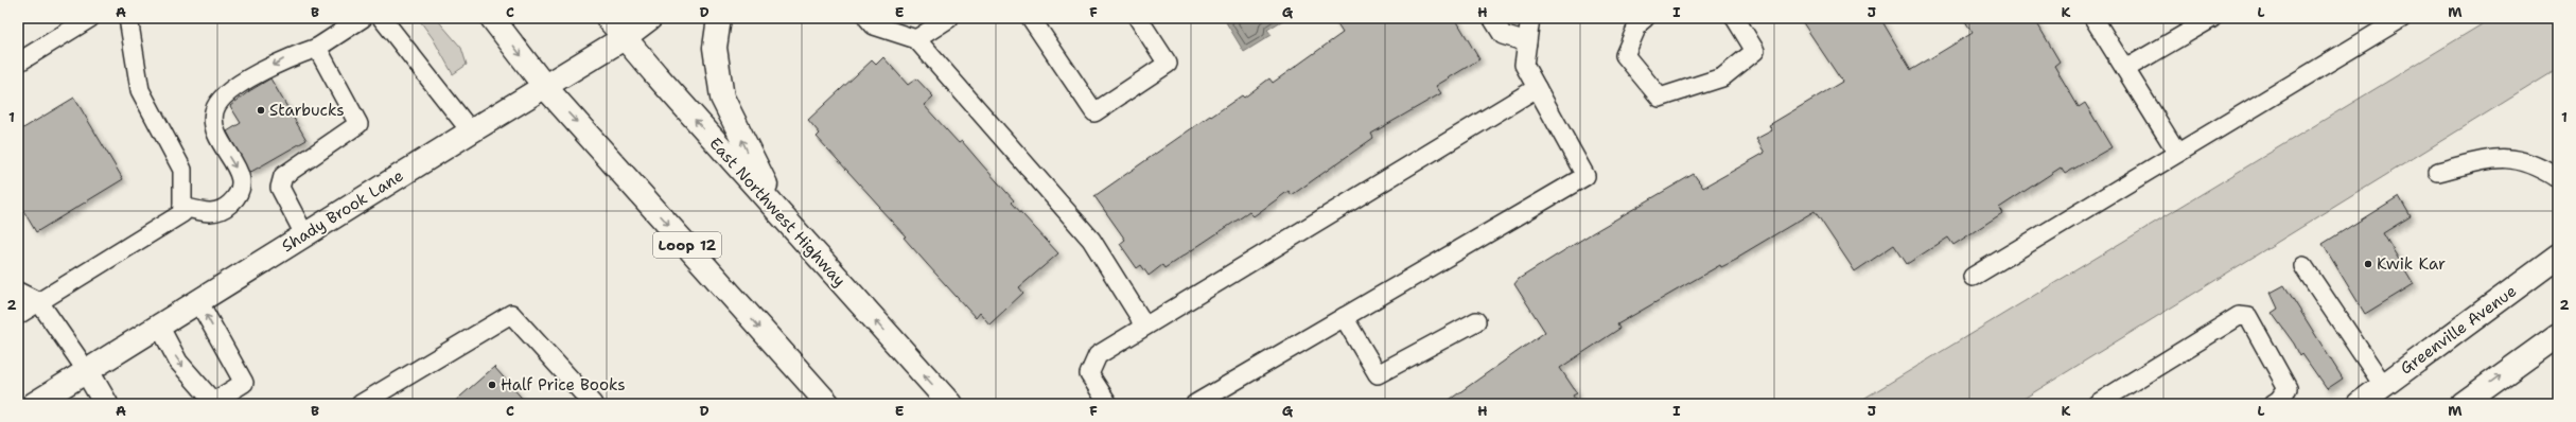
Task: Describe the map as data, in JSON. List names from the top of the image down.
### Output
{
  "streets": {
    "main road": [
      "Shady Brook Lane",
      "East Northwest Highway",
      "Loop 12",
      "Greenville Avenue"
    ]
  },
  "crossings": [
    ["Shady Brook Lane", "East Northwest Highway"],
    ["Shady Brook Lane", "Loop 12"]
  ],
  "places": ["Starbucks", "Kwik Kar", "Half Price Books"],
  "grid": {
    "columns": [
      "A",
      "B",
      "C",
      "D",
      "E",
      "F",
      "G",
      "H",
      "I",
      "J",
      "K",
      "L",
      "M"
    ],
    "rows": ["1", "2"]
  }
}
